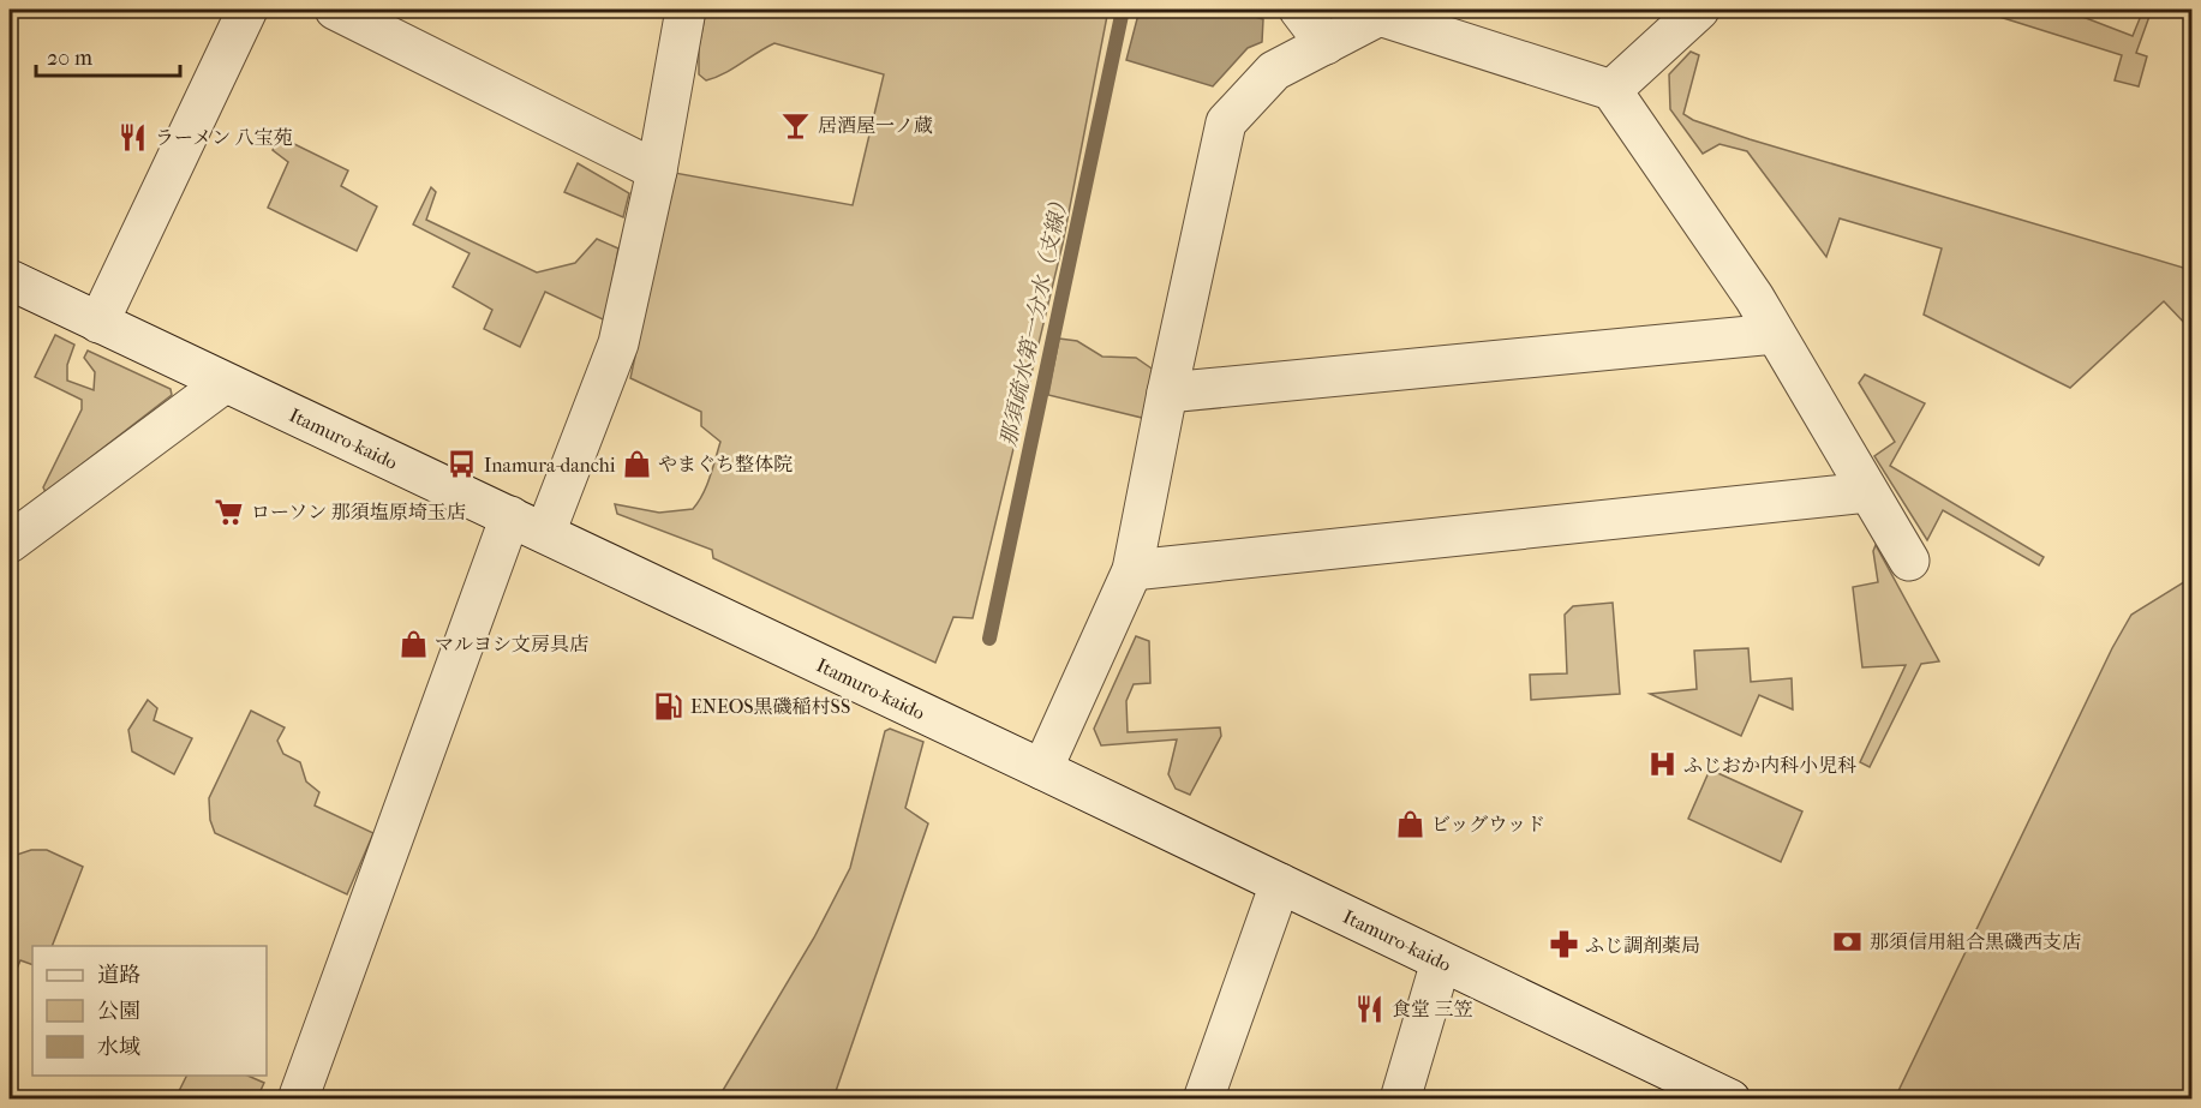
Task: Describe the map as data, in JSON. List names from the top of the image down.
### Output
{
  "streets": {
    "street": ["Itamuro-kaido"]
  },
  "water": ["那須疏水第一分水（支線）"],
  "places": {
    "bar": ["居酒屋一ノ蔵"],
    "restaurant": ["ラーメン 八宝苑", "食堂 三笠"],
    "shop": ["やまぐち整体院", "マルヨシ文房具店", "ビッグウッド"],
    "bus stop": ["Inamura-danchi"],
    "supermarket": ["ローソン 那須塩原埼玉店"],
    "fuel station": ["ENEOS黒磯稲村SS"],
    "hospital": ["ふじおか内科小児科"],
    "bank": ["那須信用組合黒磯西支店"],
    "pharmacy": ["ふじ調剤薬局"]
  },
  "legend": ["道路", "公園", "水域"],
  "scale_bar": "20 m"
}
